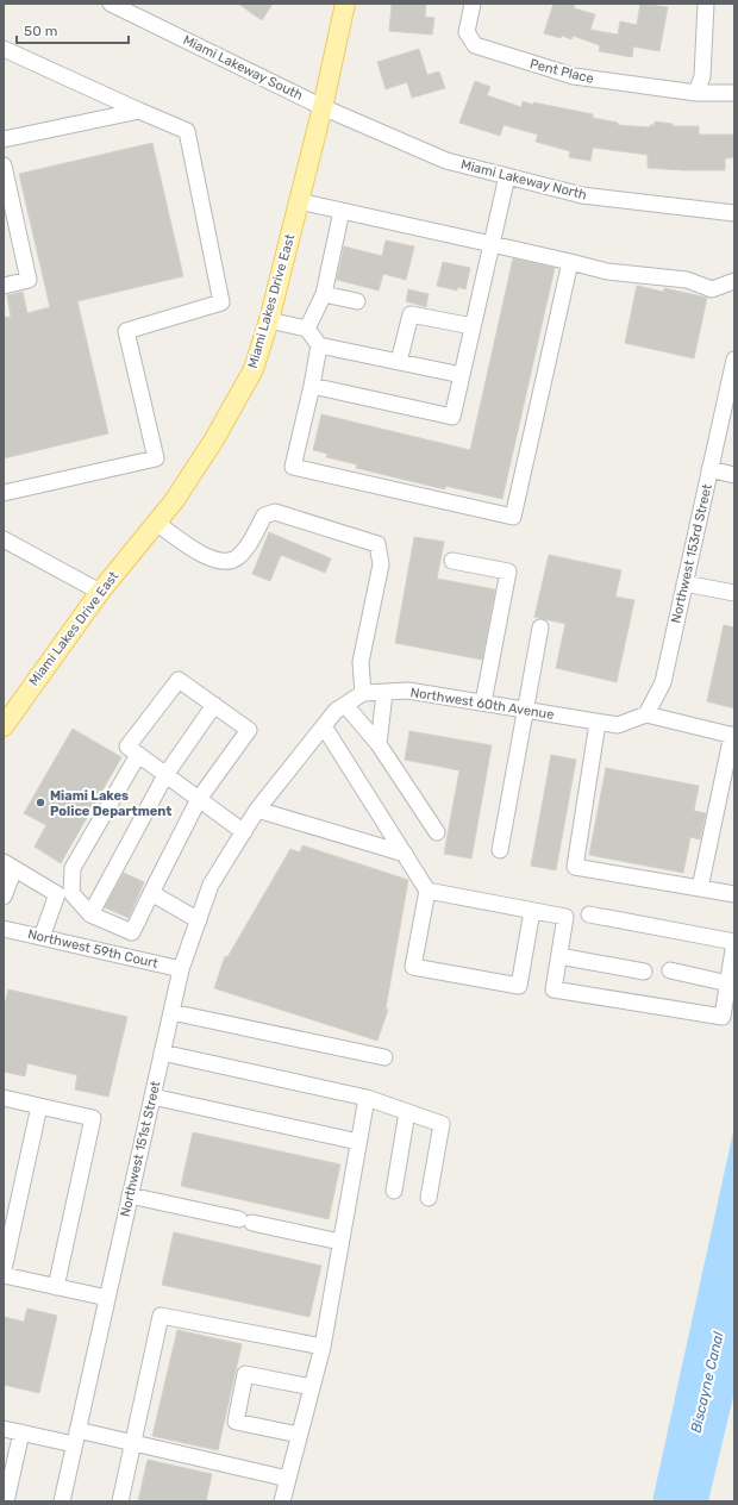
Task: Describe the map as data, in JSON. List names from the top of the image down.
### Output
{
  "streets": {
    "main road": ["Miami Lakes Drive East"],
    "street": [
      "Miami Lakeway South",
      "Pent Place",
      "Miami Lakeway North",
      "Northwest 153rd Street",
      "Northwest 60th Avenue",
      "Northwest 59th Court",
      "Northwest 151st Street"
    ]
  },
  "crossings": [
    ["Miami Lakeway South", "Miami Lakeway North"],
    ["Miami Lakeway South", "Miami Lakes Drive East"],
    ["Miami Lakeway North", "Miami Lakes Drive East"],
    ["Northwest 153rd Street", "Northwest 60th Avenue"],
    ["Northwest 59th Court", "Northwest 151st Street"]
  ],
  "water": ["Biscayne Canal"],
  "places": ["Miami Lakes Police Department"],
  "scale_bar": "50 m"
}
